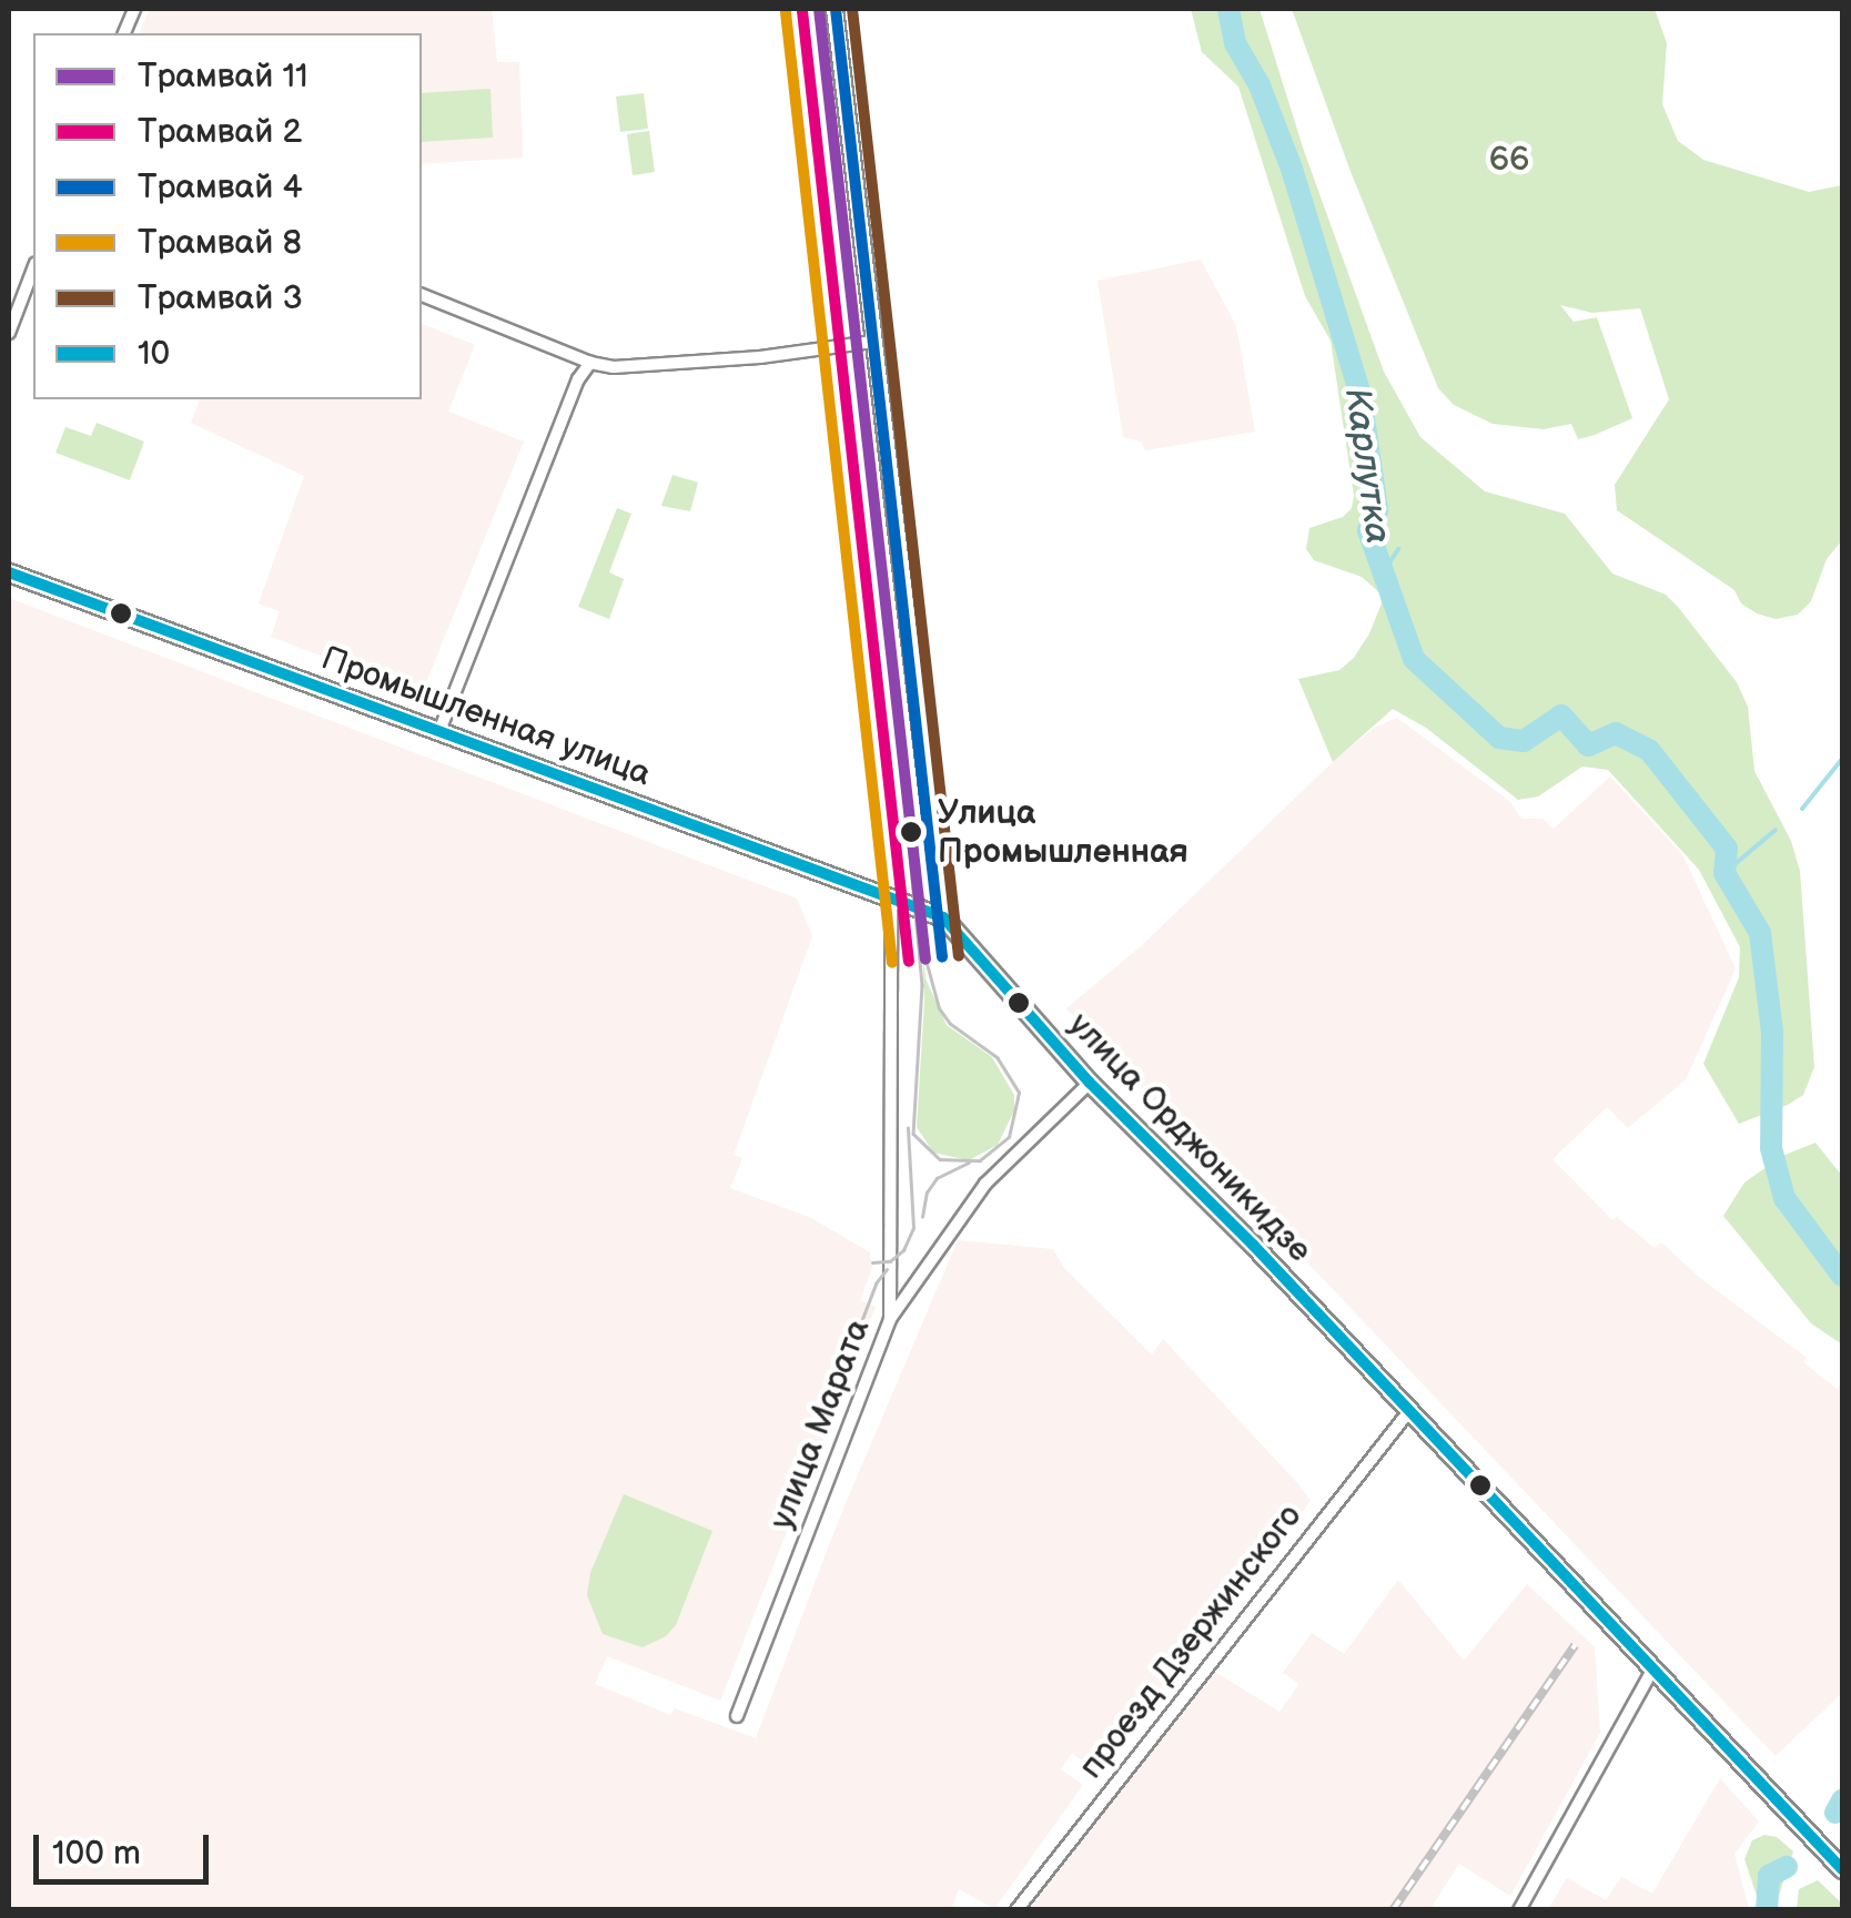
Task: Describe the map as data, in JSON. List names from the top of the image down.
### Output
{
  "streets": {
    "main road": ["Промышленная улица", "улица Орджоникидзе"],
    "street": ["улица Марата", "проезд Дзержинского"]
  },
  "crossings": [
    ["Промышленная улица", "улица Орджоникидзе"],
    ["улица Орджоникидзе", "улица Марата"],
    ["улица Орджоникидзе", "проезд Дзержинского"]
  ],
  "water": ["Карлутка"],
  "parks": ["66"],
  "places": ["Улица Промышленная"],
  "lines": [
    "tram line 11",
    "tram line 4",
    "tram line 3",
    "tram line 2",
    "tram line 8",
    "transit line 10"
  ],
  "legend": [
    "Трамвай 11",
    "Трамвай 2",
    "Трамвай 4",
    "Трамвай 8",
    "Трамвай 3",
    "10"
  ],
  "scale_bar": "100 m"
}
